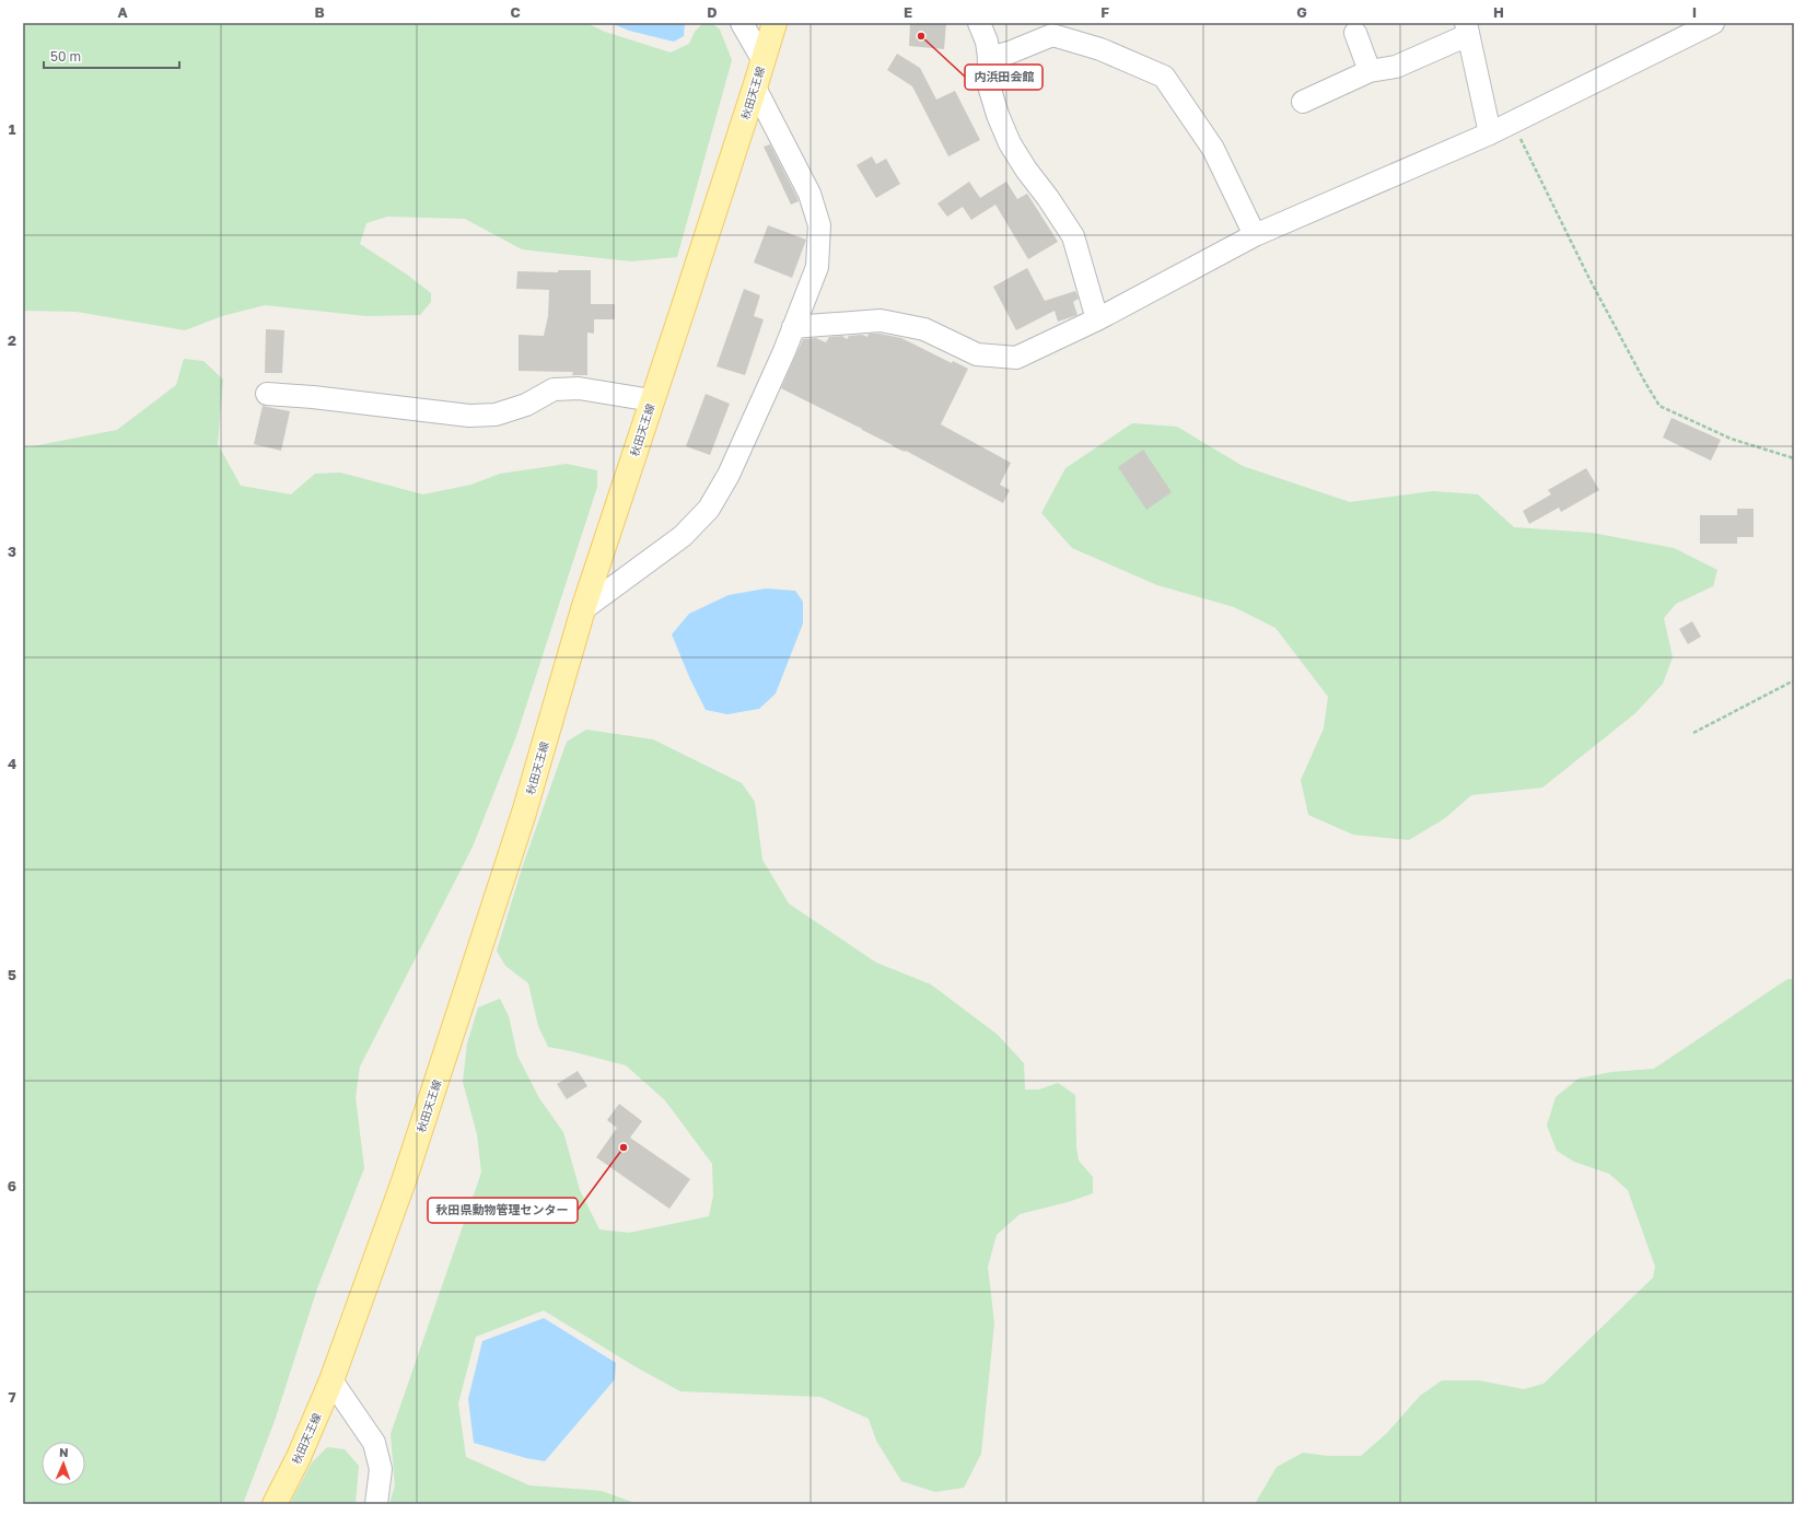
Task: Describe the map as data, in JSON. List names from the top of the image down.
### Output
{
  "streets": {
    "main road": ["秋田天王線"]
  },
  "places": ["内浜田会館", "秋田県動物管理センター"],
  "scale_bar": "50 m",
  "north": "top",
  "grid": {
    "columns": [
      "A",
      "B",
      "C",
      "D",
      "E",
      "F",
      "G",
      "H",
      "I"
    ],
    "rows": [
      "1",
      "2",
      "3",
      "4",
      "5",
      "6",
      "7"
    ]
  }
}
